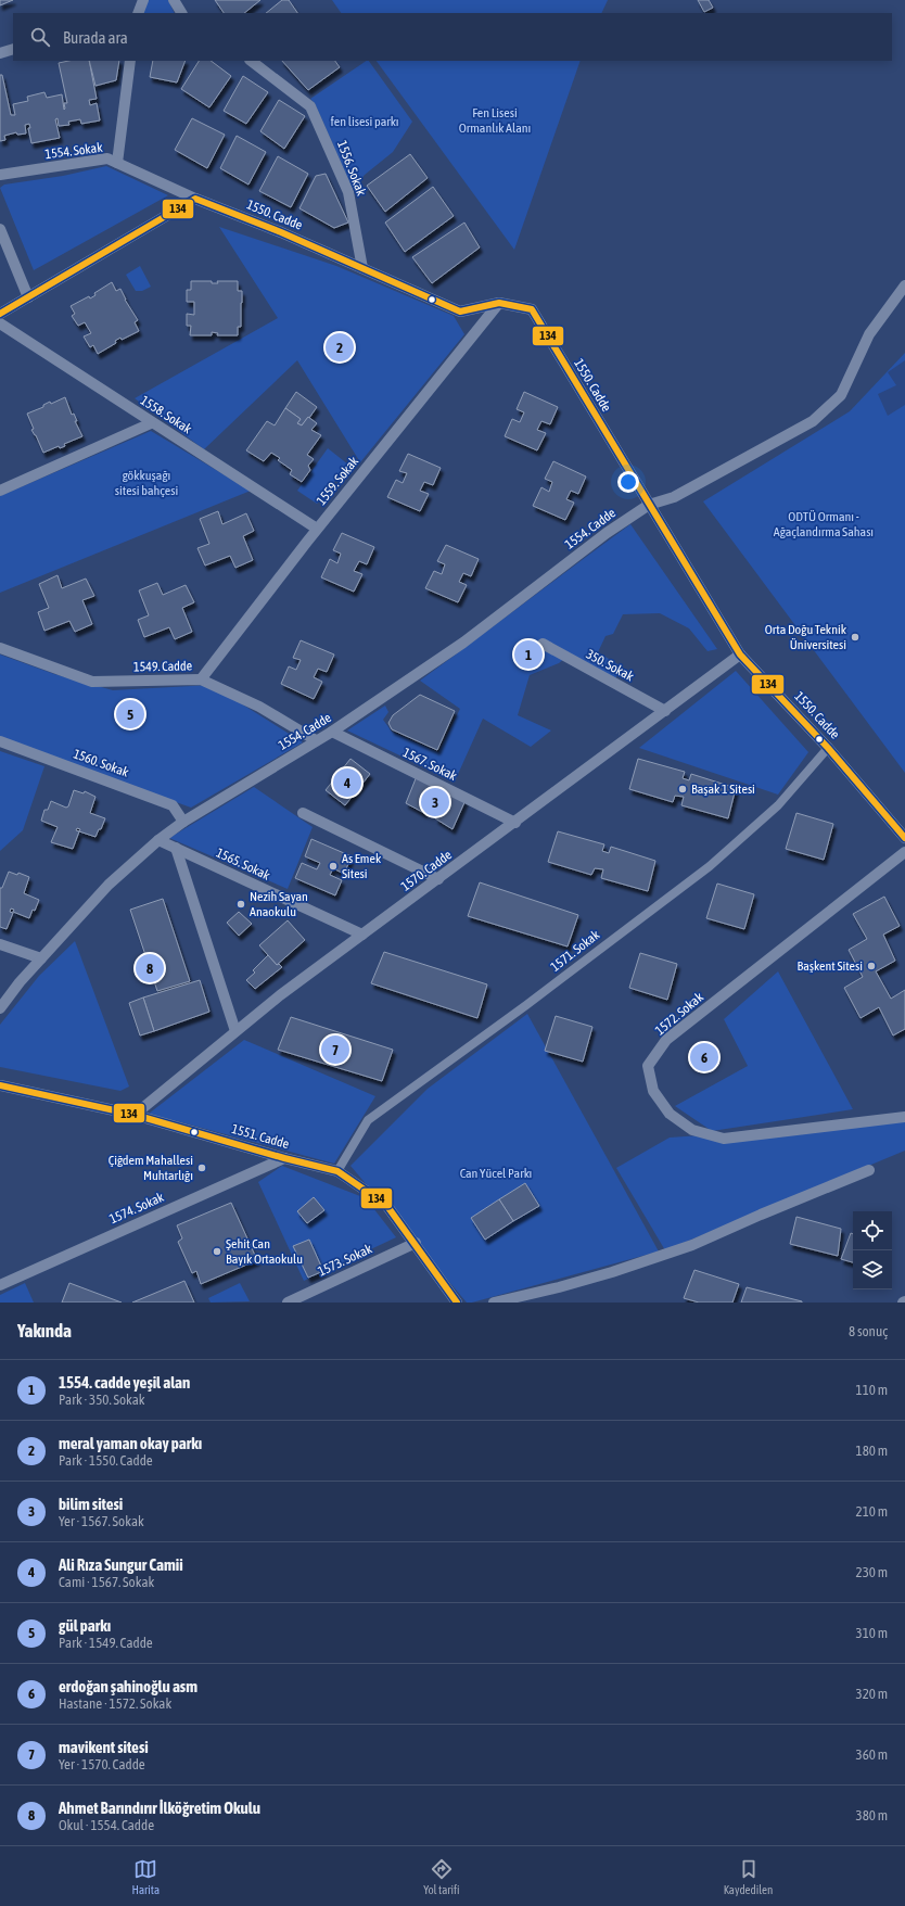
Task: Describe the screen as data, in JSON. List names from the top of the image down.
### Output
{
  "streets": {
    "street": [
      "1554. Sokak",
      "1556. Sokak",
      "1550. Cadde",
      "1558. Sokak",
      "1559. Sokak",
      "1554. Cadde",
      "350. Sokak",
      "1549. Cadde",
      "1560. Sokak",
      "1567. Sokak",
      "1565. Sokak",
      "1570. Cadde",
      "1571. Sokak",
      "1572. Sokak",
      "1551. Cadde",
      "1574. Sokak",
      "1573. Sokak"
    ]
  },
  "crossings": [
    ["1554. Sokak", "1550. Cadde"],
    ["1556. Sokak", "1550. Cadde"],
    ["1550. Cadde", "1559. Sokak"],
    ["1550. Cadde", "1554. Cadde"],
    ["1550. Cadde", "1570. Cadde"],
    ["1550. Cadde", "1571. Sokak"],
    ["1558. Sokak", "1559. Sokak"],
    ["1559. Sokak", "1549. Cadde"],
    ["1554. Cadde", "1549. Cadde"],
    ["1554. Cadde", "1560. Sokak"],
    ["1554. Cadde", "1567. Sokak"],
    ["1554. Cadde", "1565. Sokak"],
    ["350. Sokak", "1570. Cadde"],
    ["1567. Sokak", "1570. Cadde"],
    ["1565. Sokak", "1570. Cadde"],
    ["1570. Cadde", "1551. Cadde"],
    ["1571. Sokak", "1551. Cadde"],
    ["1551. Cadde", "1574. Sokak"],
    ["1551. Cadde", "1573. Sokak"]
  ],
  "parks": [
    "Fen Lisesi Ormanlık Alanı",
    "fen lisesi parkı",
    "gökkuşağı sitesi bahçesi",
    "ODTÜ Ormanı - Ağaçlandırma Sahası",
    "Can Yücel Parkı"
  ],
  "places": [
    "Orta Doğu Teknik Üniversitesi",
    "Başak 1 Sitesi",
    "As Emek Sitesi",
    "Nezih Sayan Anaokulu",
    "Başkent Sitesi",
    "Çiğdem Mahallesi Muhtarlığı",
    "Şehit Can Bayık Ortaokulu"
  ],
  "lines": ["transit line 134"],
  "page": {
    "search": "Burada ara",
    "pins": [
      "2",
      "1",
      "5",
      "4",
      "3",
      "8",
      "7",
      "6"
    ],
    "heading": ["Yakında", "8 sonuç"],
    "list": [
      {
        "mark": "1",
        "name": "1554. cadde yeşil alan",
        "note": "Park · 350. Sokak",
        "value": "110 m"
      },
      {
        "mark": "2",
        "name": "meral yaman okay parkı",
        "note": "Park · 1550. Cadde",
        "value": "180 m"
      },
      {
        "mark": "3",
        "name": "bilim sitesi",
        "note": "Yer · 1567. Sokak",
        "value": "210 m"
      },
      {
        "mark": "4",
        "name": "Ali Rıza Sungur Camii",
        "note": "Cami · 1567. Sokak",
        "value": "230 m"
      },
      {
        "mark": "5",
        "name": "gül parkı",
        "note": "Park · 1549. Cadde",
        "value": "310 m"
      },
      {
        "mark": "6",
        "name": "erdoğan şahinoğlu asm",
        "note": "Hastane · 1572. Sokak",
        "value": "320 m"
      },
      {
        "mark": "7",
        "name": "mavikent sitesi",
        "note": "Yer · 1570. Cadde",
        "value": "360 m"
      },
      {
        "mark": "8",
        "name": "Ahmet Barındırır İlköğretim Okulu",
        "note": "Okul · 1554. Cadde",
        "value": "380 m"
      }
    ],
    "nav": ["Harita", "Yol tarifi", "Kaydedilen"]
  }
}
